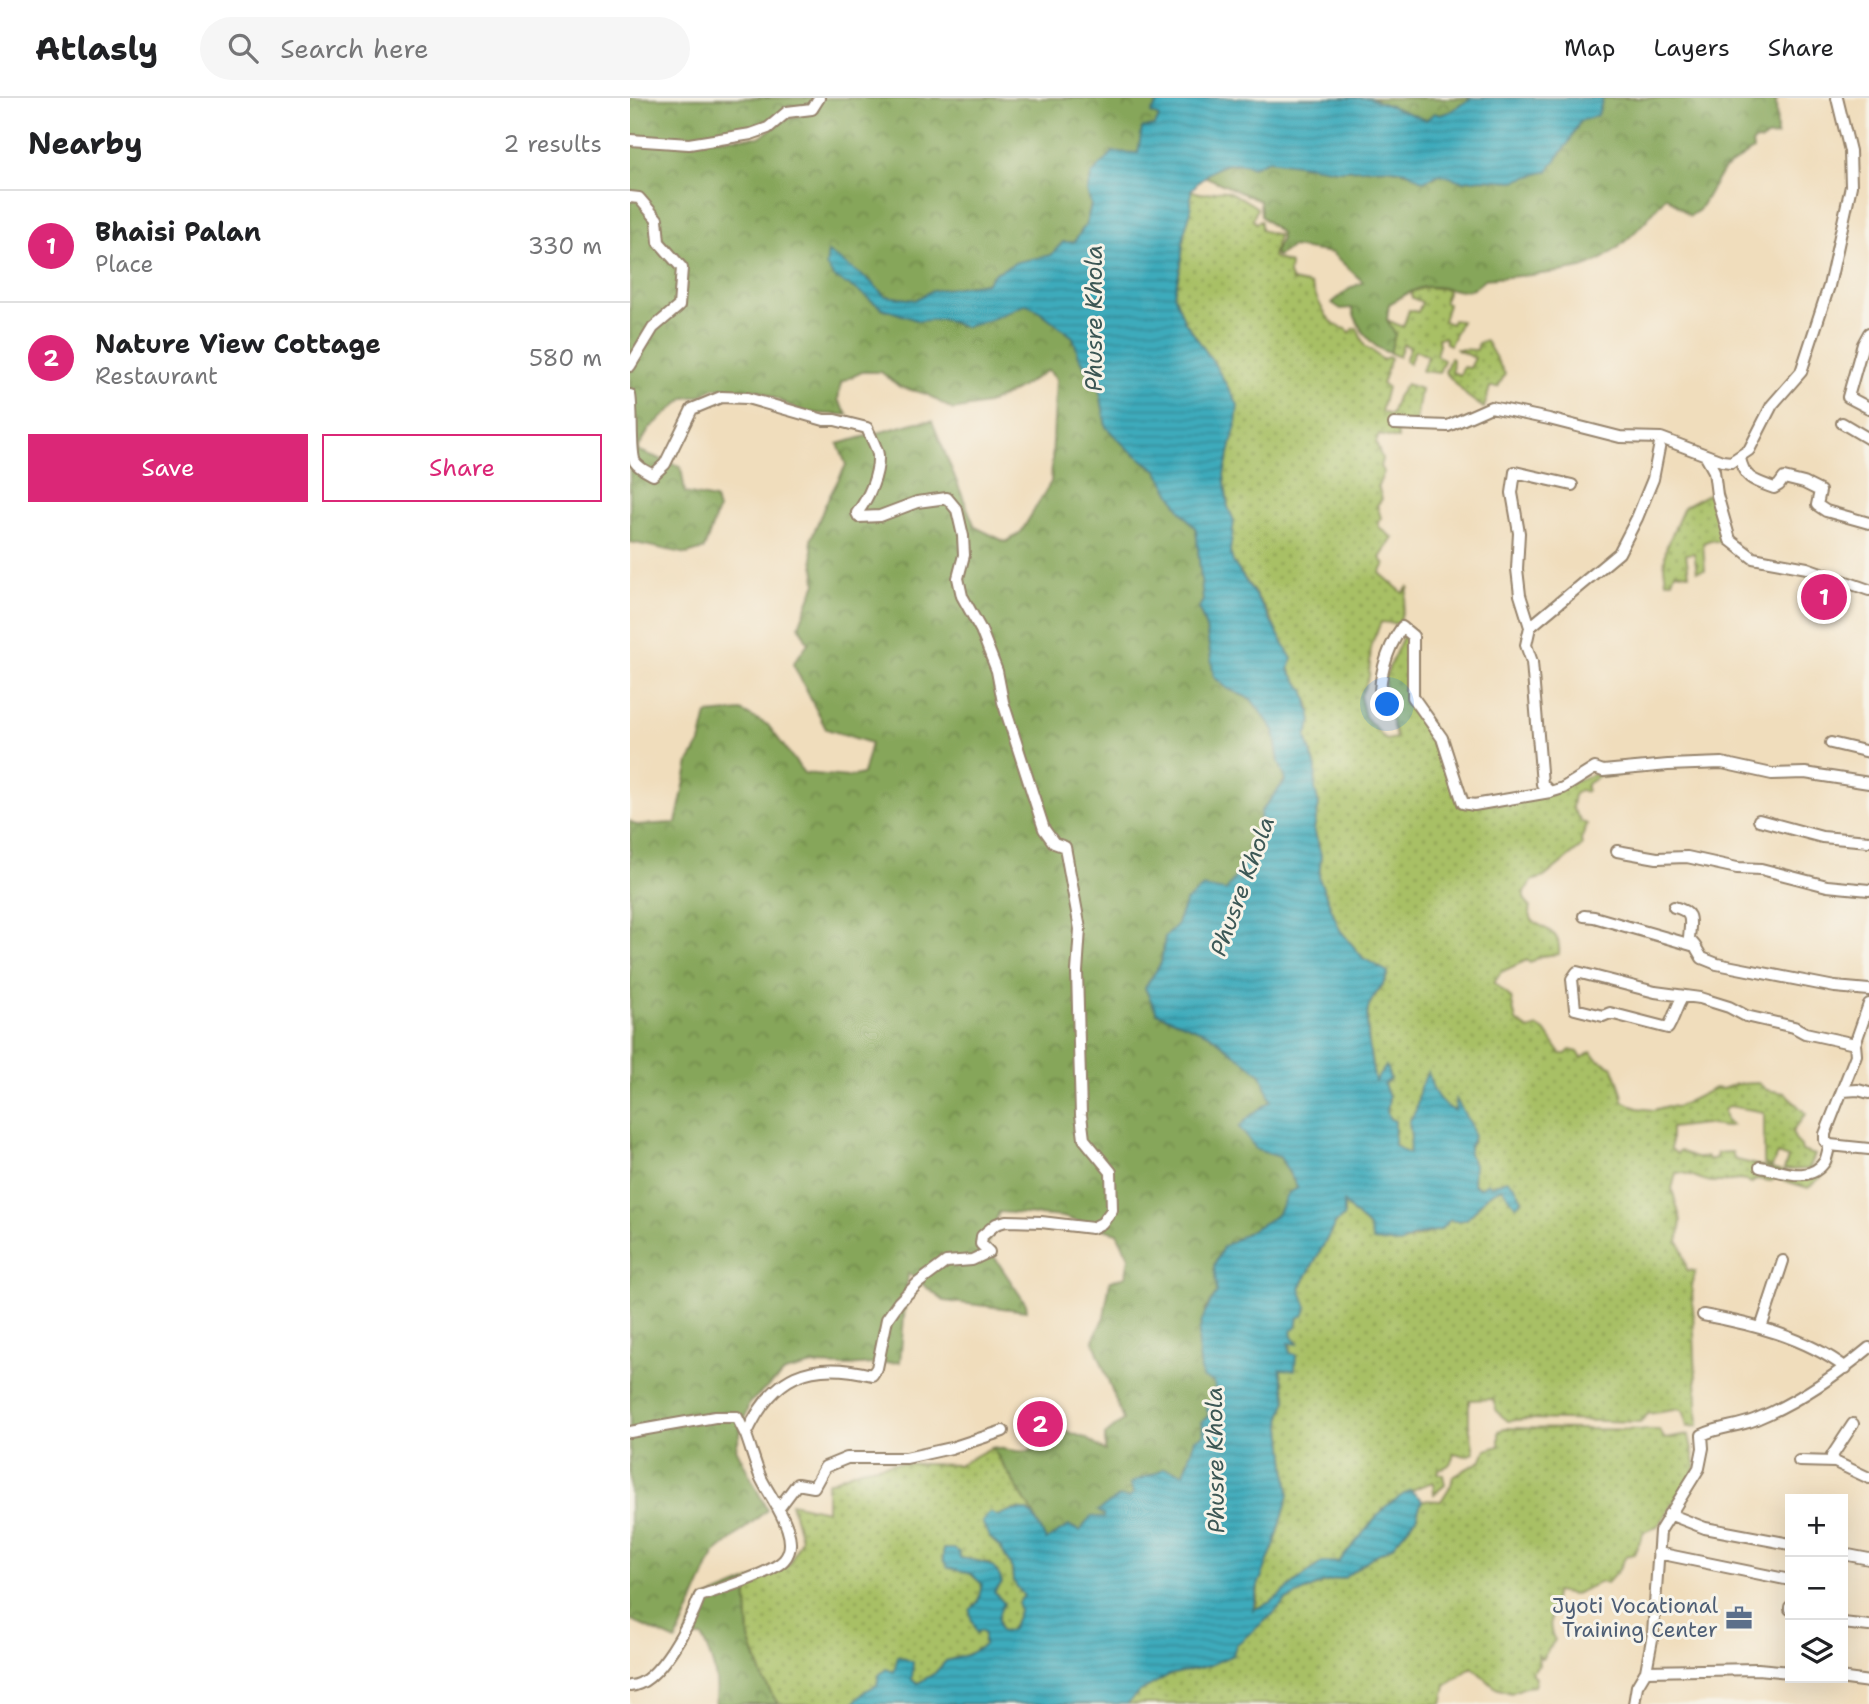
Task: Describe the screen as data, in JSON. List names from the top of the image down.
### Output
{
  "water": ["Phusre Khola"],
  "places": {
    "office": ["Jyoti Vocational Training Center"]
  },
  "page": {
    "header": "Atlasly",
    "search": "Search here",
    "nav": ["Map", "Layers", "Share"],
    "heading": ["Nearby", "2 results"],
    "list": [
      {
        "mark": "1",
        "name": "Bhaisi Palan",
        "note": "Place",
        "value": "330 m"
      },
      {
        "mark": "2",
        "name": "Nature View Cottage",
        "note": "Restaurant",
        "value": "580 m"
      }
    ],
    "buttons": ["Save", "Share"],
    "pins": ["1", "2"],
    "map_buttons": ["+", "−"]
  }
}
